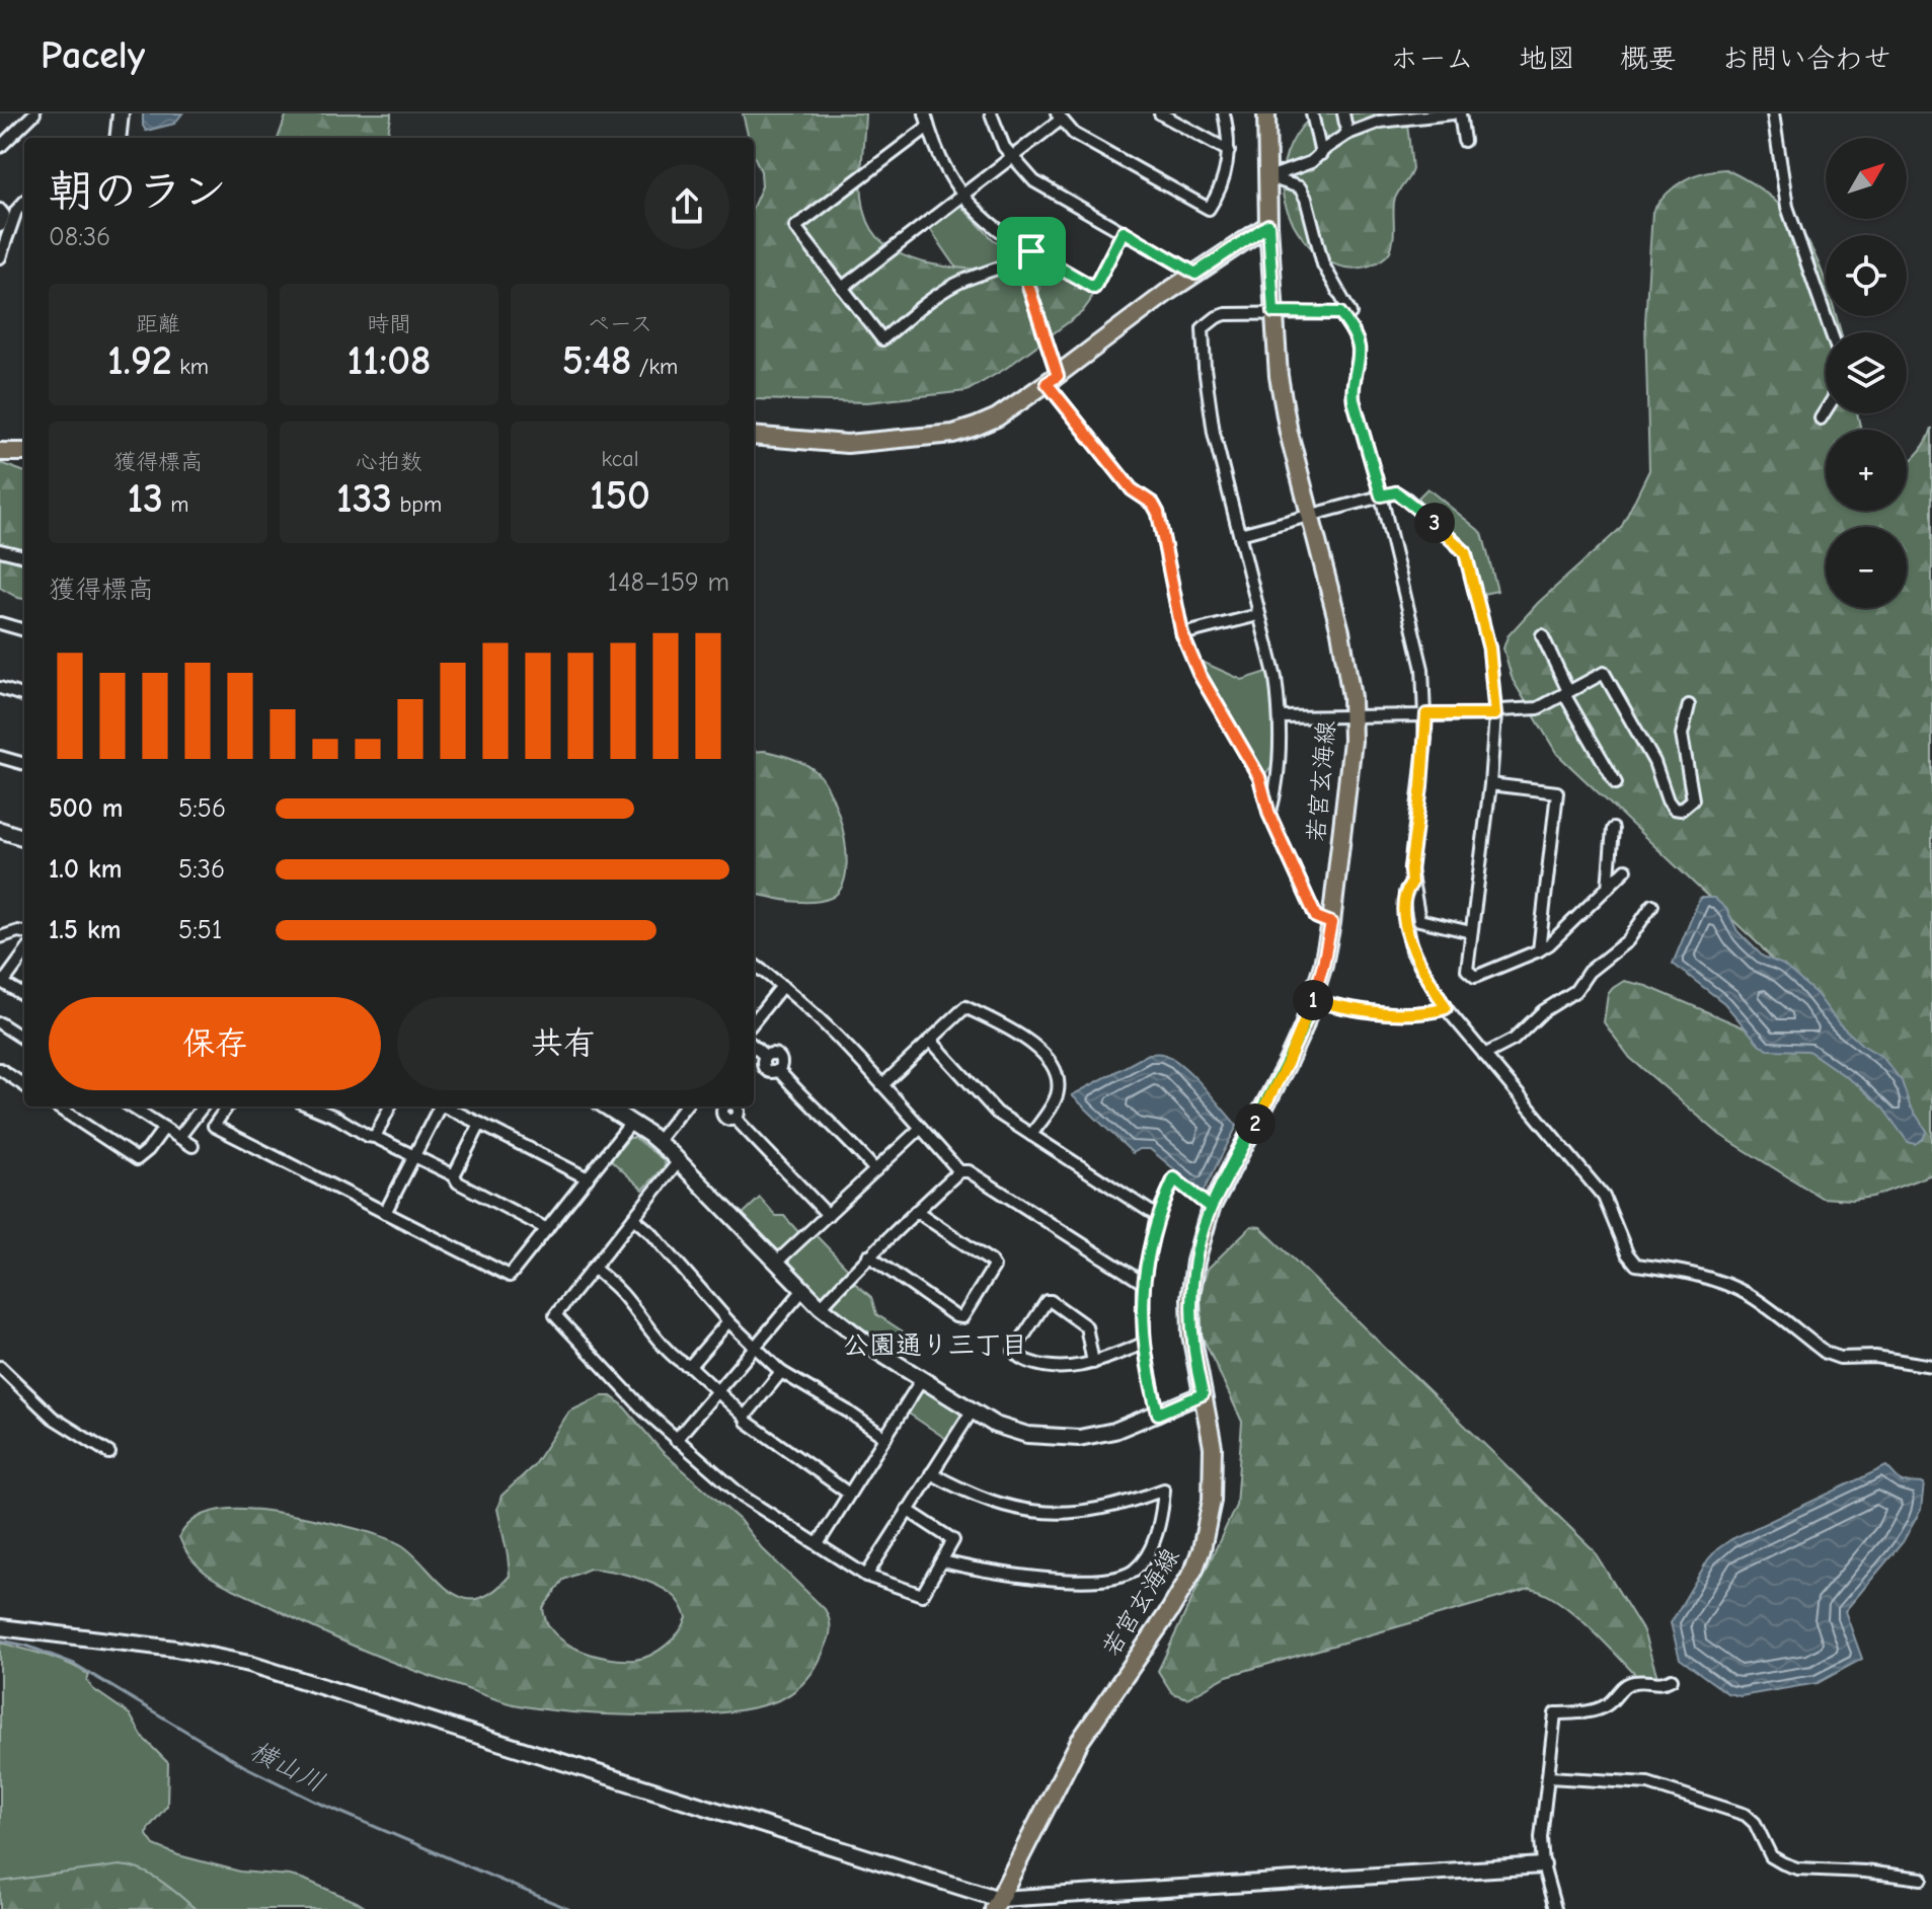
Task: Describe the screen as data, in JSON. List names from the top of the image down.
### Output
{
  "streets": {
    "main road": ["若宮玄海線"]
  },
  "districts": ["公園通り三丁目"],
  "water": ["横山川"],
  "north": "top right",
  "page": {
    "header": "Pacely",
    "nav": [
      "ホーム",
      "地図",
      "概要",
      "お問い合わせ"
    ],
    "map_buttons": ["+", "−"],
    "heading": ["朝のラン", "08:36"],
    "stats": [
      ["距離", "1.92 km"],
      ["時間", "11:08"],
      ["ペース", "5:48 /km"],
      ["獲得標高", "13 m"],
      ["心拍数", "133 bpm"],
      ["kcal", "150"]
    ],
    "pins": ["3", "1", "2"],
    "chart": ["獲得標高", "148–159 m"],
    "list": [
      {
        "name": "500 m",
        "note": "5:56"
      },
      {
        "name": "1.0 km",
        "note": "5:36"
      },
      {
        "name": "1.5 km",
        "note": "5:51"
      }
    ],
    "buttons": ["保存", "共有"]
  }
}
